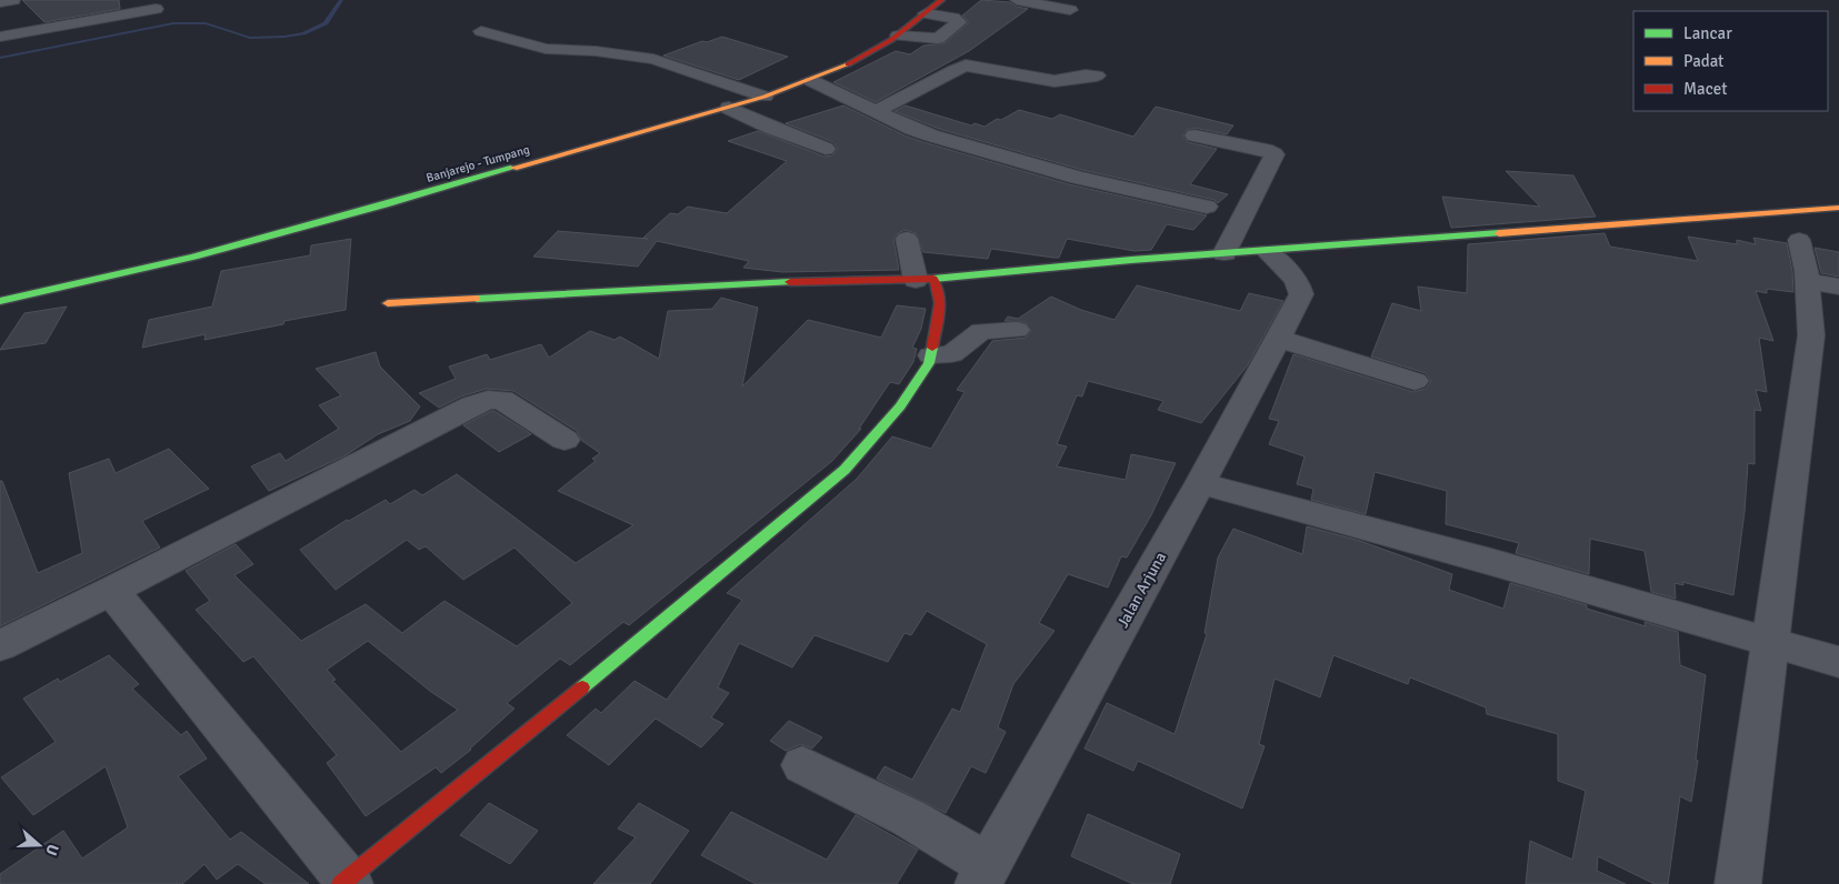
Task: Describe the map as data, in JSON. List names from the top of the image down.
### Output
{
  "streets": {
    "street": ["Banjarejo - Tumpang", "Jalan Arjuna"]
  },
  "legend": ["Lancar", "Padat", "Macet"],
  "north": "right"
}
